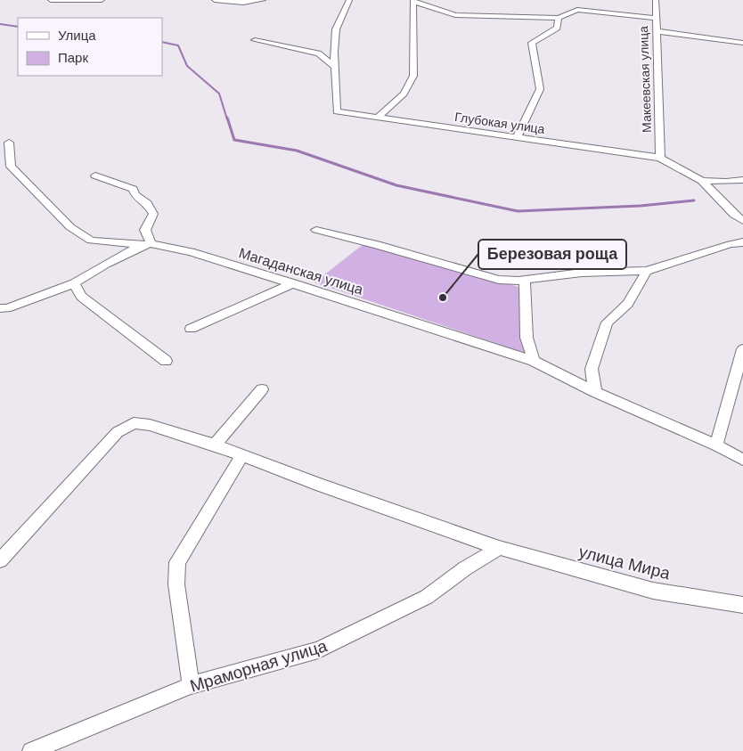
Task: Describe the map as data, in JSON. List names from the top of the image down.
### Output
{
  "streets": {
    "street": [
      "Макеевская улица",
      "Глубокая улица",
      "Магаданская улица",
      "улица Мира",
      "Мраморная улица"
    ]
  },
  "crossings": [
    ["Макеевская улица", "Глубокая улица"],
    ["улица Мира", "Мраморная улица"]
  ],
  "places": ["Березовая роща"],
  "legend": ["Улица", "Парк"]
}
